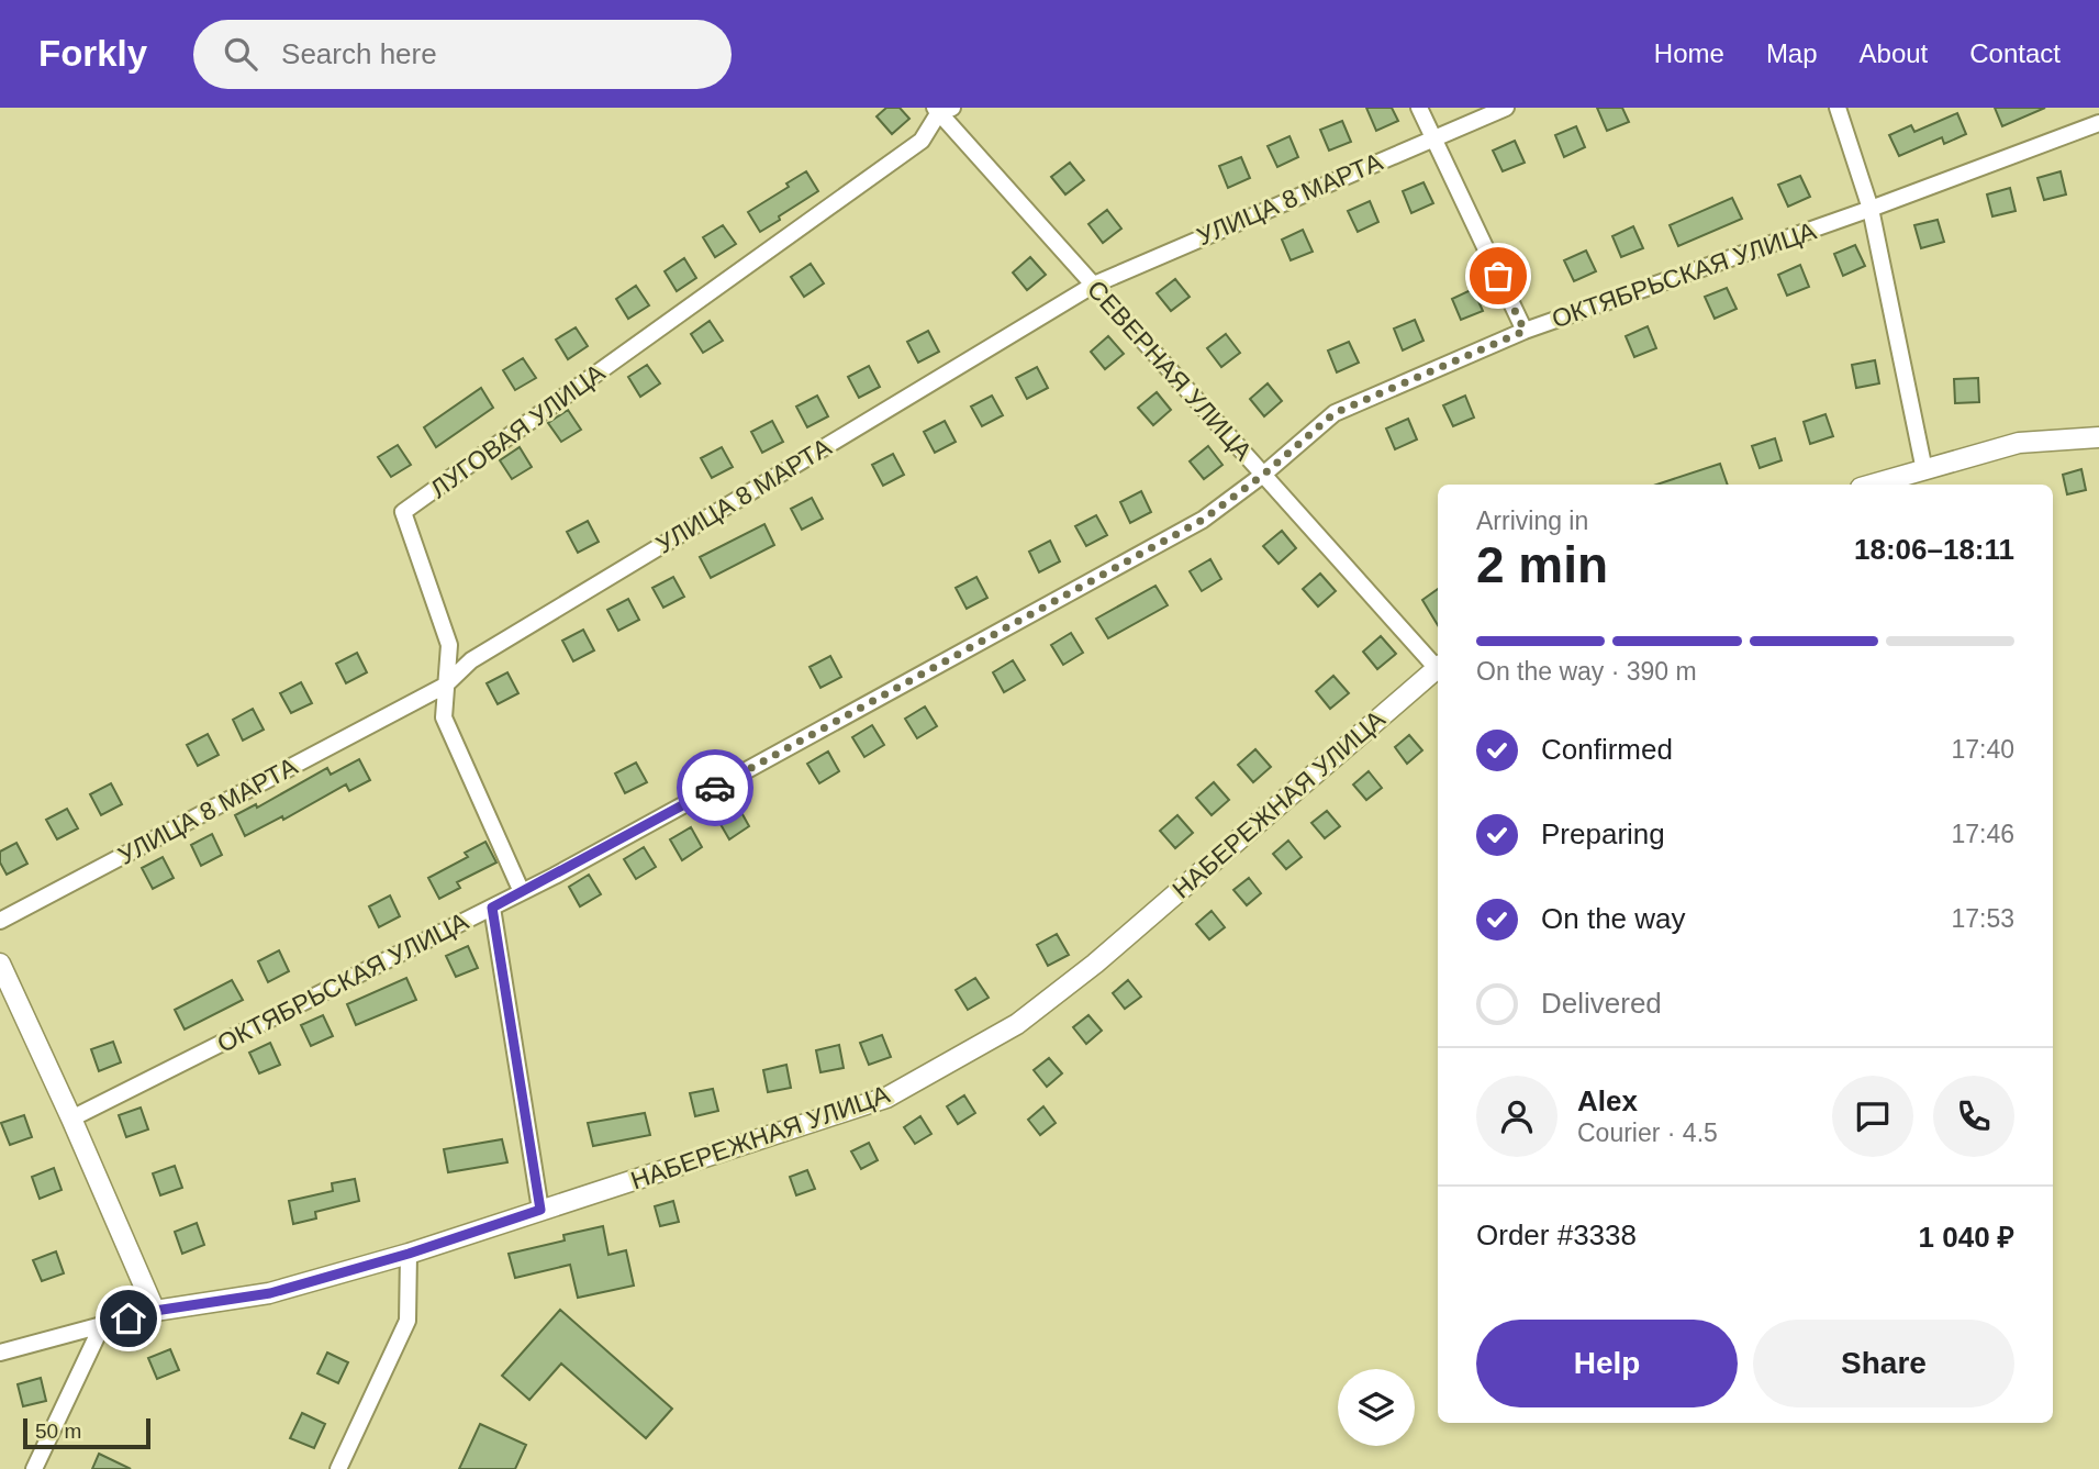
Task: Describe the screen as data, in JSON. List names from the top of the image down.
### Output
{
  "streets": {
    "street": [
      "УЛИЦА 8 МАРТА",
      "ОКТЯБРЬСКАЯ УЛИЦА",
      "СЕВЕРНАЯ УЛИЦА",
      "ЛУГОВАЯ УЛИЦА",
      "НАБЕРЕЖНАЯ УЛИЦА"
    ]
  },
  "crossings": [
    ["УЛИЦА 8 МАРТА", "СЕВЕРНАЯ УЛИЦА"],
    ["УЛИЦА 8 МАРТА", "ЛУГОВАЯ УЛИЦА"],
    ["ОКТЯБРЬСКАЯ УЛИЦА", "СЕВЕРНАЯ УЛИЦА"],
    ["ОКТЯБРЬСКАЯ УЛИЦА", "ЛУГОВАЯ УЛИЦА"],
    ["СЕВЕРНАЯ УЛИЦА", "ЛУГОВАЯ УЛИЦА"]
  ],
  "scale_bar": "50 m",
  "page": {
    "header": "Forkly",
    "search": "Search here",
    "nav": [
      "Home",
      "Map",
      "About",
      "Contact"
    ],
    "heading": ["2 min", "Arriving in", "18:06–18:11"],
    "panel": [
      "Alex",
      "Courier · 4.5",
      "Order #3338",
      "1 040 ₽"
    ],
    "bar": "On the way · 390 m",
    "list": [
      ["Confirmed", "17:40"],
      ["Preparing", "17:46"],
      ["On the way", "17:53"],
      "Delivered"
    ],
    "buttons": ["Help", "Share"],
    "scale": "50 m"
  }
}
